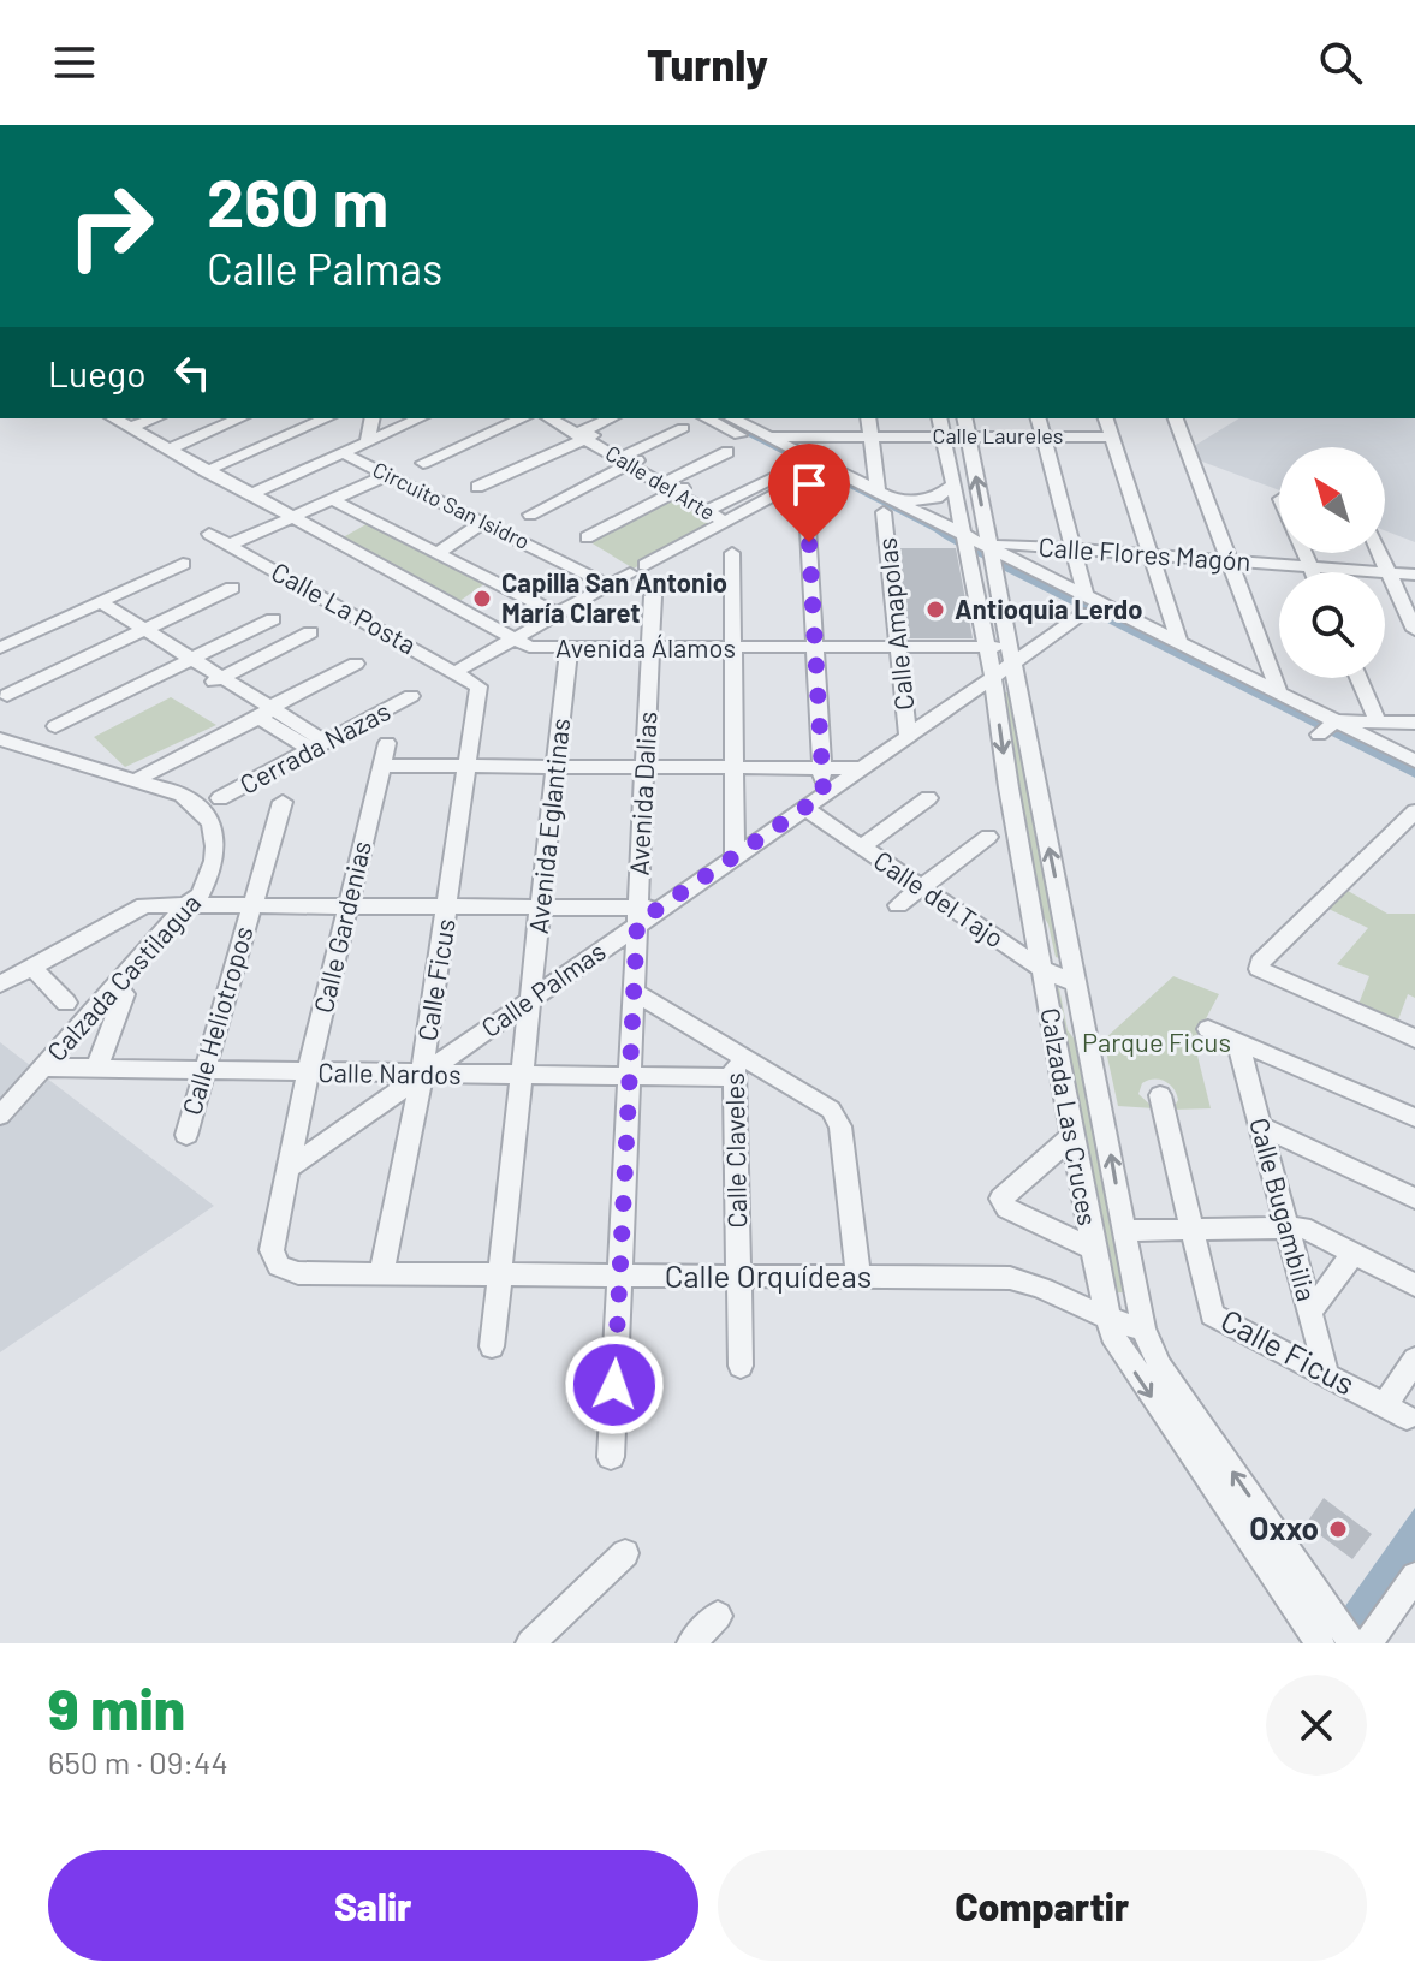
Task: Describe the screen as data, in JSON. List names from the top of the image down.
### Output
{
  "streets": {
    "street": [
      "Calle Laureles",
      "Calle del Arte",
      "Circuito San Isidro",
      "Calle Flores Magón",
      "Calle La Posta",
      "Calle Amapolas",
      "Avenida Álamos",
      "Cerrada Nazas",
      "Avenida Dalias",
      "Avenida Eglantinas",
      "Calle del Tajo",
      "Calle Gardenias",
      "Calzada Castilagua",
      "Calle Ficus",
      "Calle Palmas",
      "Calle Heliotropos",
      "Calle Nardos",
      "Calzada Las Cruces",
      "Calle Claveles",
      "Calle Bugambilia",
      "Calle Orquídeas"
    ]
  },
  "crossings": [
    ["Calle Laureles", "Calzada Las Cruces"],
    ["Calle Flores Magón", "Calzada Las Cruces"],
    ["Calle La Posta", "Calle Ficus"],
    ["Calle Amapolas", "Avenida Álamos"],
    ["Calle Amapolas", "Calle Palmas"],
    ["Avenida Álamos", "Avenida Dalias"],
    ["Avenida Álamos", "Avenida Eglantinas"],
    ["Avenida Álamos", "Calle Palmas"],
    ["Avenida Álamos", "Calzada Las Cruces"],
    ["Avenida Dalias", "Calle Palmas"],
    ["Avenida Dalias", "Calle Nardos"],
    ["Avenida Dalias", "Calle Orquídeas"],
    ["Avenida Eglantinas", "Calle Palmas"],
    ["Avenida Eglantinas", "Calle Nardos"],
    ["Avenida Eglantinas", "Calle Orquídeas"],
    ["Calle del Tajo", "Calle Palmas"],
    ["Calle del Tajo", "Calzada Las Cruces"],
    ["Calle Gardenias", "Calle Palmas"],
    ["Calle Gardenias", "Calle Nardos"],
    ["Calle Gardenias", "Calle Orquídeas"],
    ["Calzada Castilagua", "Calle Nardos"],
    ["Calle Ficus", "Calle Palmas"],
    ["Calle Ficus", "Calle Nardos"],
    ["Calle Ficus", "Calle Bugambilia"],
    ["Calle Ficus", "Calle Orquídeas"],
    ["Calle Palmas", "Calle Nardos"],
    ["Calle Palmas", "Calzada Las Cruces"],
    ["Calle Heliotropos", "Calle Nardos"],
    ["Calle Nardos", "Calle Claveles"],
    ["Calzada Las Cruces", "Calle Orquídeas"],
    ["Calle Claveles", "Calle Orquídeas"]
  ],
  "parks": ["Parque Ficus"],
  "places": ["Capilla San Antonio María Claret", "Antioquia Lerdo", "Oxxo"],
  "north": "top left",
  "page": {
    "header": "Turnly",
    "turn": ["260 m", "Calle Palmas"],
    "then": "Luego",
    "heading": ["9 min", "650 m · 09:44"],
    "buttons": ["Salir", "Compartir"]
  }
}
